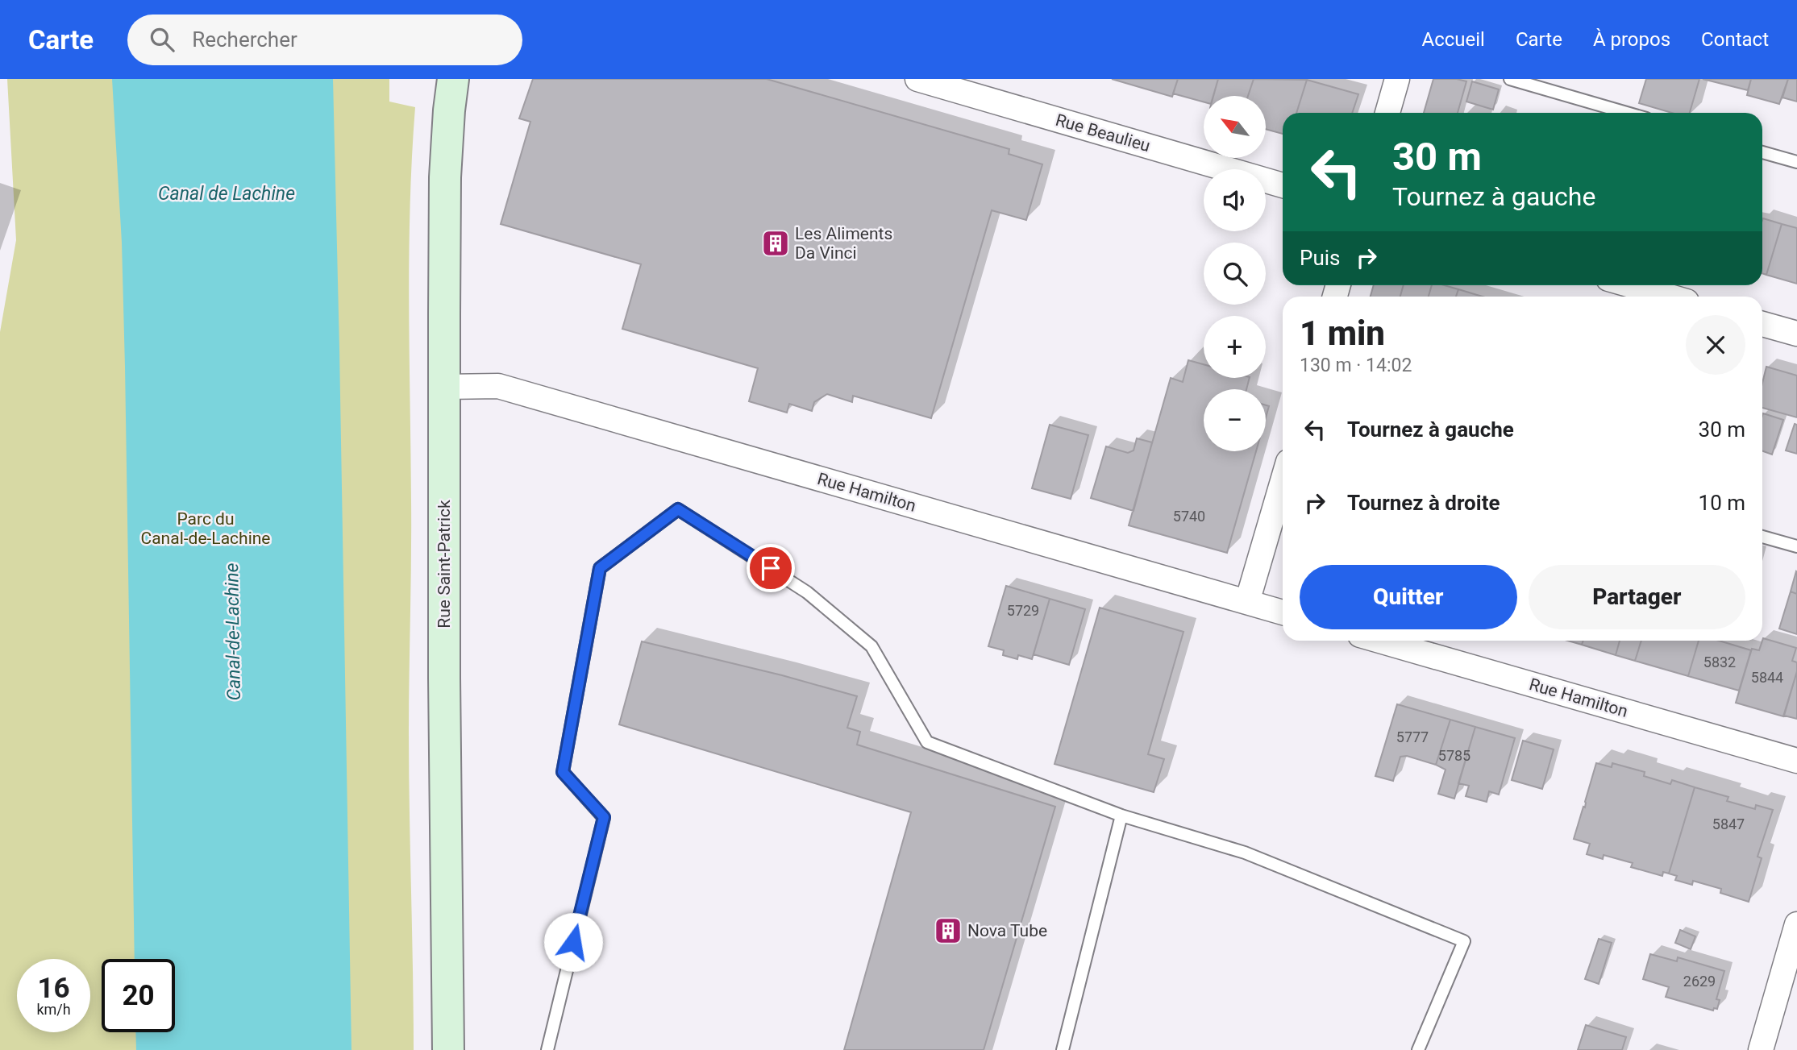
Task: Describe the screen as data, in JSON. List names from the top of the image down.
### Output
{
  "streets": {
    "main road": ["Rue Saint-Patrick"],
    "street": ["Rue Beaulieu", "Rue Hamilton"]
  },
  "crossings": [
    ["Rue Hamilton", "Rue Saint-Patrick"]
  ],
  "water": ["Canal de Lachine", "Canal-de-Lachine"],
  "parks": ["Parc du Canal-de-Lachine"],
  "places": {
    "building": ["Les Aliments Da Vinci", "Nova Tube"]
  },
  "house_numbers": [
    "5740",
    "5729",
    "5832",
    "5844",
    "5777",
    "5785",
    "5847",
    "2629"
  ],
  "north": "top left",
  "page": {
    "header": "Carte",
    "search": "Rechercher",
    "nav": [
      "Accueil",
      "Carte",
      "À propos",
      "Contact"
    ],
    "map_buttons": ["+", "−"],
    "turn": ["30 m", "Tournez à gauche"],
    "then": "Puis",
    "heading": ["1 min", "130 m · 14:02"],
    "list": [
      {
        "name": "Tournez à gauche",
        "value": "30 m"
      },
      {
        "name": "Tournez à droite",
        "value": "10 m"
      }
    ],
    "buttons": ["Quitter", "Partager"],
    "speed": "16 km/h",
    "limit": "20"
  }
}
